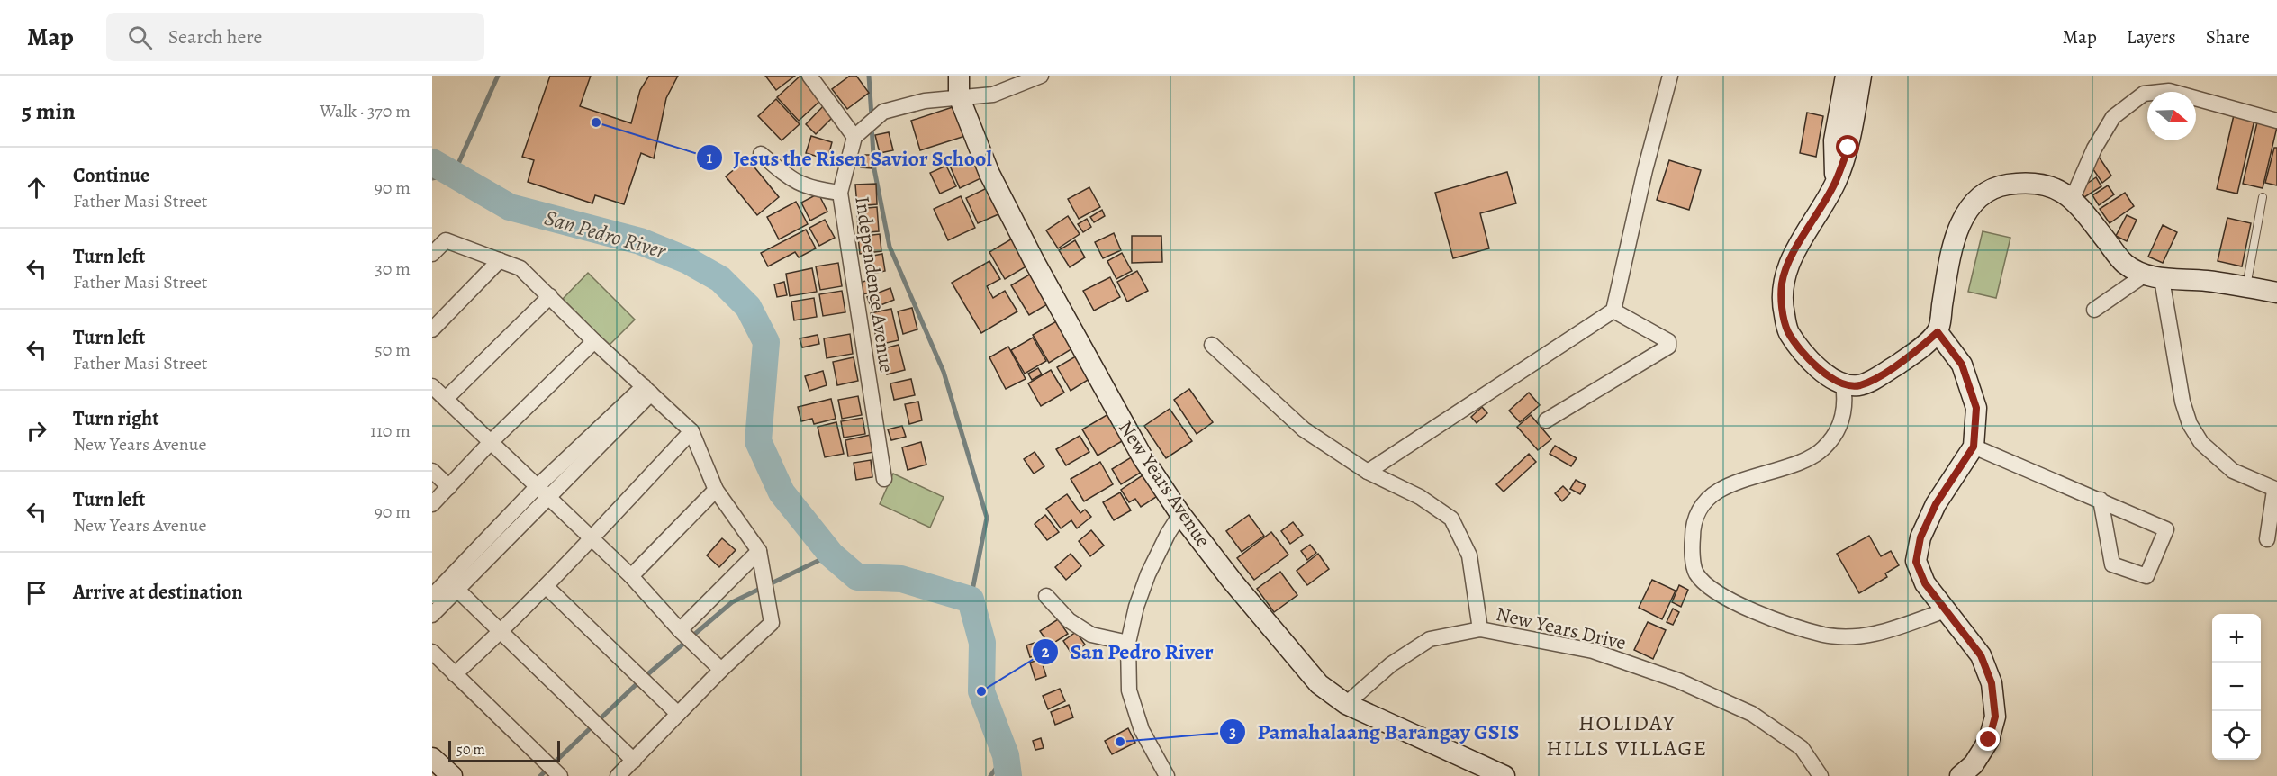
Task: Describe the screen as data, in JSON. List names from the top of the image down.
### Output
{
  "streets": {
    "street": ["Independence Avenue", "New Years Avenue", "New Years Drive"]
  },
  "crossings": [
    ["New Years Avenue", "New Years Drive"]
  ],
  "districts": ["HOLIDAY HILLS VILLAGE"],
  "water": ["San Pedro River"],
  "places": ["Jesus the Risen Savior School", "San Pedro River", "Pamahalaang Barangay GSIS"],
  "scale_bar": "50 m",
  "north": "right",
  "page": {
    "header": "Map",
    "search": "Search here",
    "nav": ["Map", "Layers", "Share"],
    "heading": ["5 min", "Walk · 370 m"],
    "list": [
      ["Continue", "Father Masi Street", "90 m"],
      ["Turn left", "Father Masi Street", "30 m"],
      ["Turn left", "Father Masi Street", "50 m"],
      ["Turn right", "New Years Avenue", "110 m"],
      ["Turn left", "New Years Avenue", "90 m"],
      "Arrive at destination"
    ],
    "map_buttons": ["+", "−"],
    "scale": "50 m"
  }
}
